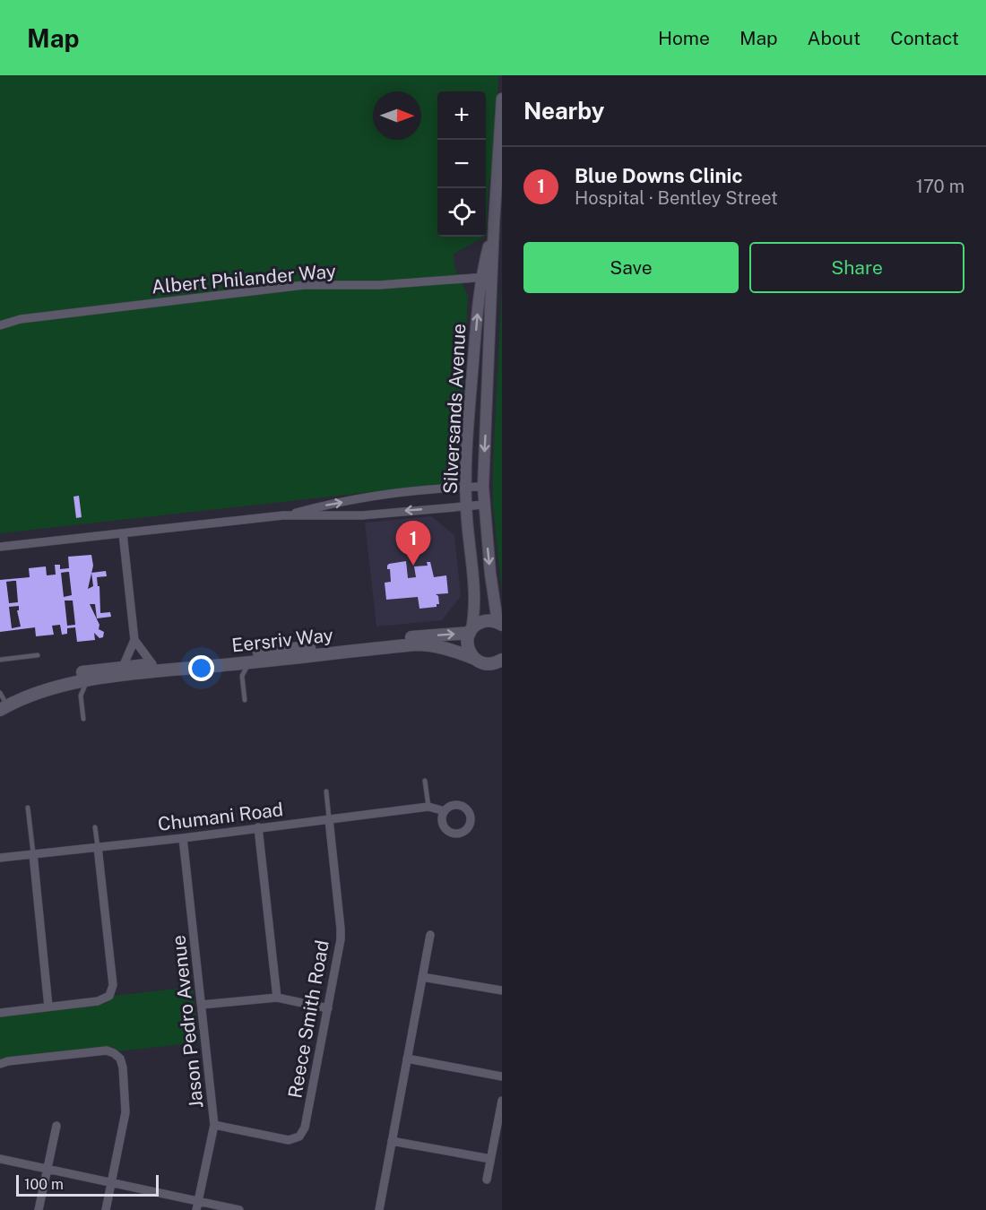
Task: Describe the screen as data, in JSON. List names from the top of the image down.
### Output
{
  "streets": {
    "main road": ["Eersriv Way"],
    "street": [
      "Albert Philander Way",
      "Silversands Avenue",
      "Chumani Road",
      "Reece Smith Road",
      "Jason Pedro Avenue"
    ]
  },
  "crossings": [
    ["Albert Philander Way", "Silversands Avenue"],
    ["Silversands Avenue", "Eersriv Way"],
    ["Chumani Road", "Reece Smith Road"],
    ["Chumani Road", "Jason Pedro Avenue"],
    ["Reece Smith Road", "Jason Pedro Avenue"]
  ],
  "scale_bar": "100 m",
  "north": "right",
  "page": {
    "header": "Map",
    "nav": [
      "Home",
      "Map",
      "About",
      "Contact"
    ],
    "heading": "Nearby",
    "map_buttons": ["+", "−"],
    "list": [
      {
        "mark": "1",
        "name": "Blue Downs Clinic",
        "note": "Hospital · Bentley Street",
        "value": "170 m"
      }
    ],
    "buttons": ["Save", "Share"],
    "pins": "1",
    "scale": "100 m"
  }
}
